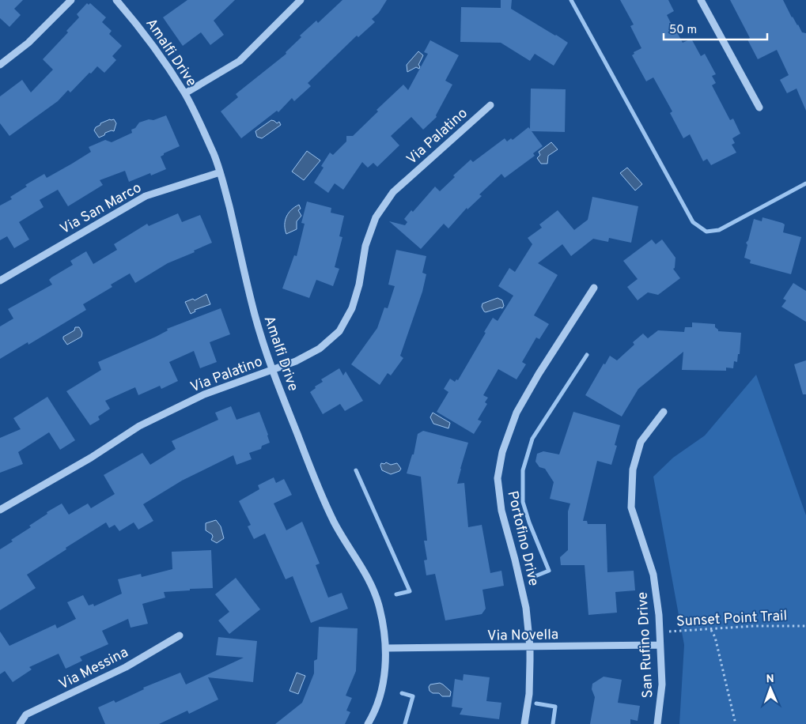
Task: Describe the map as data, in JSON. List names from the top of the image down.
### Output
{
  "streets": {
    "street": [
      "Amalfi Drive",
      "Via Palatino",
      "Via San Marco",
      "Portofino Drive",
      "Via Novella",
      "San Rufino Drive",
      "Via Messina"
    ],
    "path": ["Sunset Point Trail"]
  },
  "crossings": [
    ["Amalfi Drive", "Via Palatino"],
    ["Amalfi Drive", "Via San Marco"],
    ["Amalfi Drive", "Via Novella"],
    ["Portofino Drive", "Via Novella"],
    ["Sunset Point Trail", "San Rufino Drive"],
    ["Via Novella", "San Rufino Drive"]
  ],
  "scale_bar": "50 m",
  "north": "top"
}
